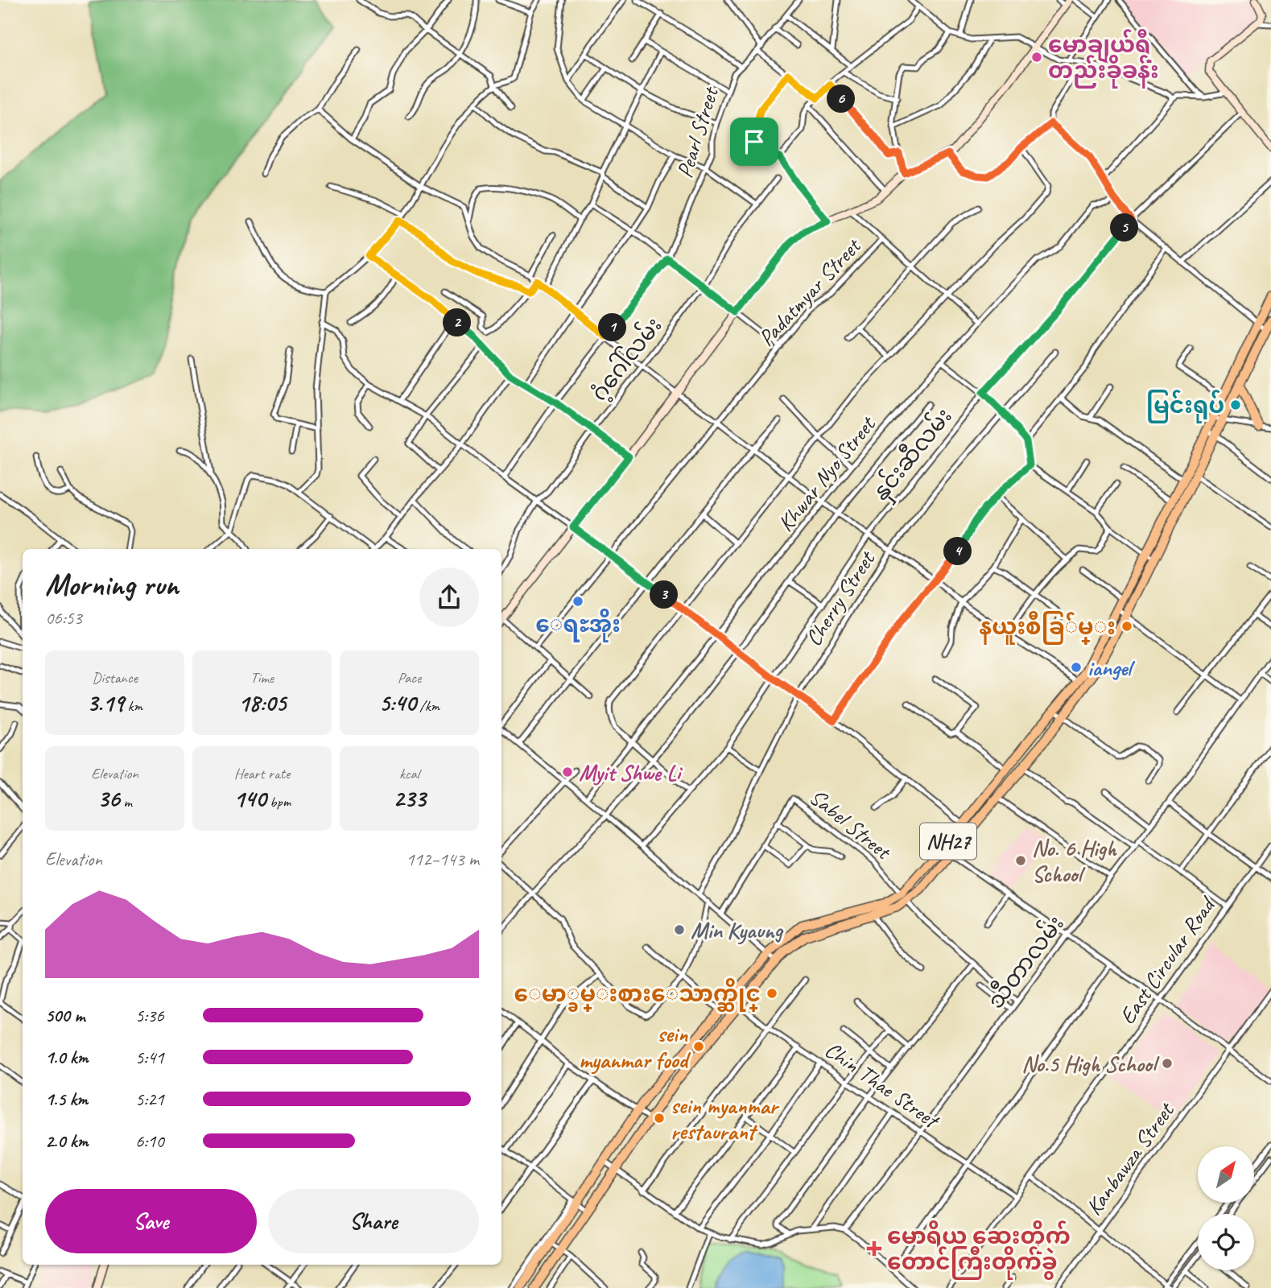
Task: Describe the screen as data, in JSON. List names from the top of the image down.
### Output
{
  "streets": {
    "highway": ["NH27"],
    "street": [
      "Pearl Street",
      "Padatmyar Street",
      "ဂံ့ဂေါ်လမ်း",
      "နှင်းဆီလမ်း",
      "Khwar Nyo Street",
      "Cherry Street",
      "Sabel Street",
      "East Circular Road",
      "သီတာလမ်း",
      "Chin Thae Street",
      "Kanbawza Street"
    ]
  },
  "crossings": [
    ["Sabel Street", "NH27"],
    ["Sabel Street", "သီတာလမ်း"],
    ["NH27", "Chin Thae Street"],
    ["East Circular Road", "Chin Thae Street"],
    ["သီတာလမ်း", "Chin Thae Street"]
  ],
  "places": {
    "other": [
      "မောချယ်ရီ တည်းခိုခန်း",
      "မြင်းရုပ်",
      "ေရႊအိုး",
      "နယူးစီခြ်မ္း",
      "iangel",
      "Myit Shwe Li",
      "No. 6 High School",
      "Min Kyaung",
      "ေမာ္ခမ္းစားေသာက္ဆိုင္",
      "sein myanmar food",
      "No.5 High School",
      "sein myanmar restaurant"
    ],
    "health": ["မောရိယ ဆေးတိုက် တောင်ကြီးတိုက်ခွဲ"]
  },
  "north": "top right",
  "page": {
    "pins": [
      "6",
      "5",
      "2",
      "1",
      "4",
      "3"
    ],
    "heading": ["Morning run", "06:53"],
    "stats": [
      ["Distance", "3.19 km"],
      ["Time", "18:05"],
      ["Pace", "5:40 /km"],
      ["Elevation", "36 m"],
      ["Heart rate", "140 bpm"],
      ["kcal", "233"]
    ],
    "chart": ["Elevation", "112–143 m"],
    "list": [
      {
        "name": "500 m",
        "note": "5:36"
      },
      {
        "name": "1.0 km",
        "note": "5:41"
      },
      {
        "name": "1.5 km",
        "note": "5:21"
      },
      {
        "name": "2.0 km",
        "note": "6:10"
      }
    ],
    "buttons": ["Save", "Share"]
  }
}
